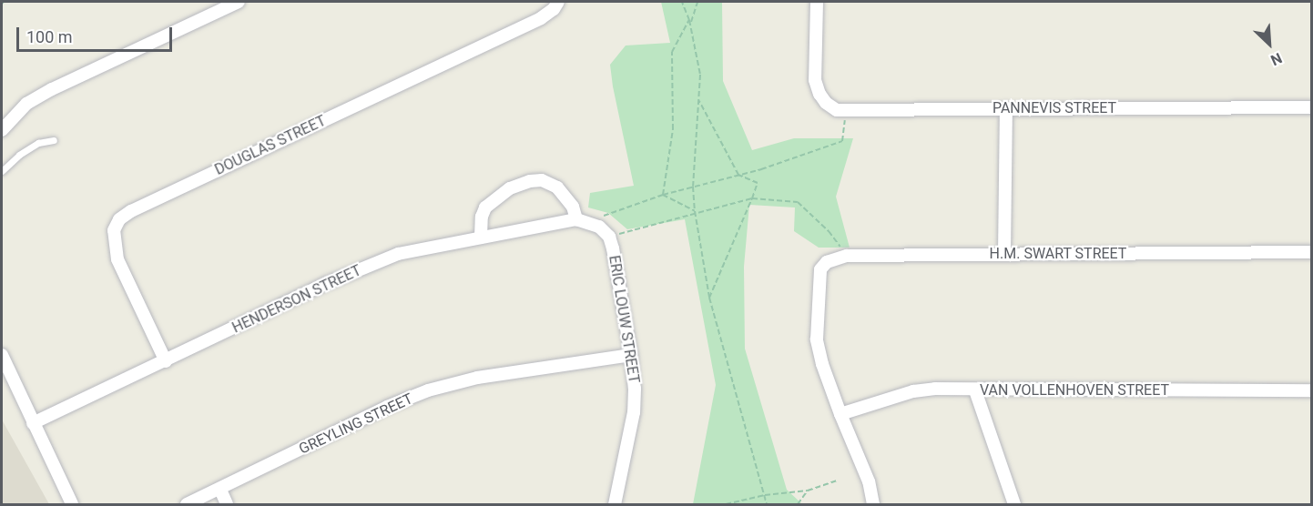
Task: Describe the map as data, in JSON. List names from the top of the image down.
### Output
{
  "streets": {
    "street": [
      "PANNEVIS STREET",
      "DOUGLAS STREET",
      "H.M. SWART STREET",
      "HENDERSON STREET",
      "ERIC LOUW STREET",
      "VAN VOLLENHOVEN STREET",
      "GREYLING STREET"
    ]
  },
  "crossings": [
    ["DOUGLAS STREET", "HENDERSON STREET"],
    ["H.M. SWART STREET", "VAN VOLLENHOVEN STREET"],
    ["HENDERSON STREET", "ERIC LOUW STREET"],
    ["ERIC LOUW STREET", "GREYLING STREET"]
  ],
  "scale_bar": "100 m",
  "north": "bottom right"
}
